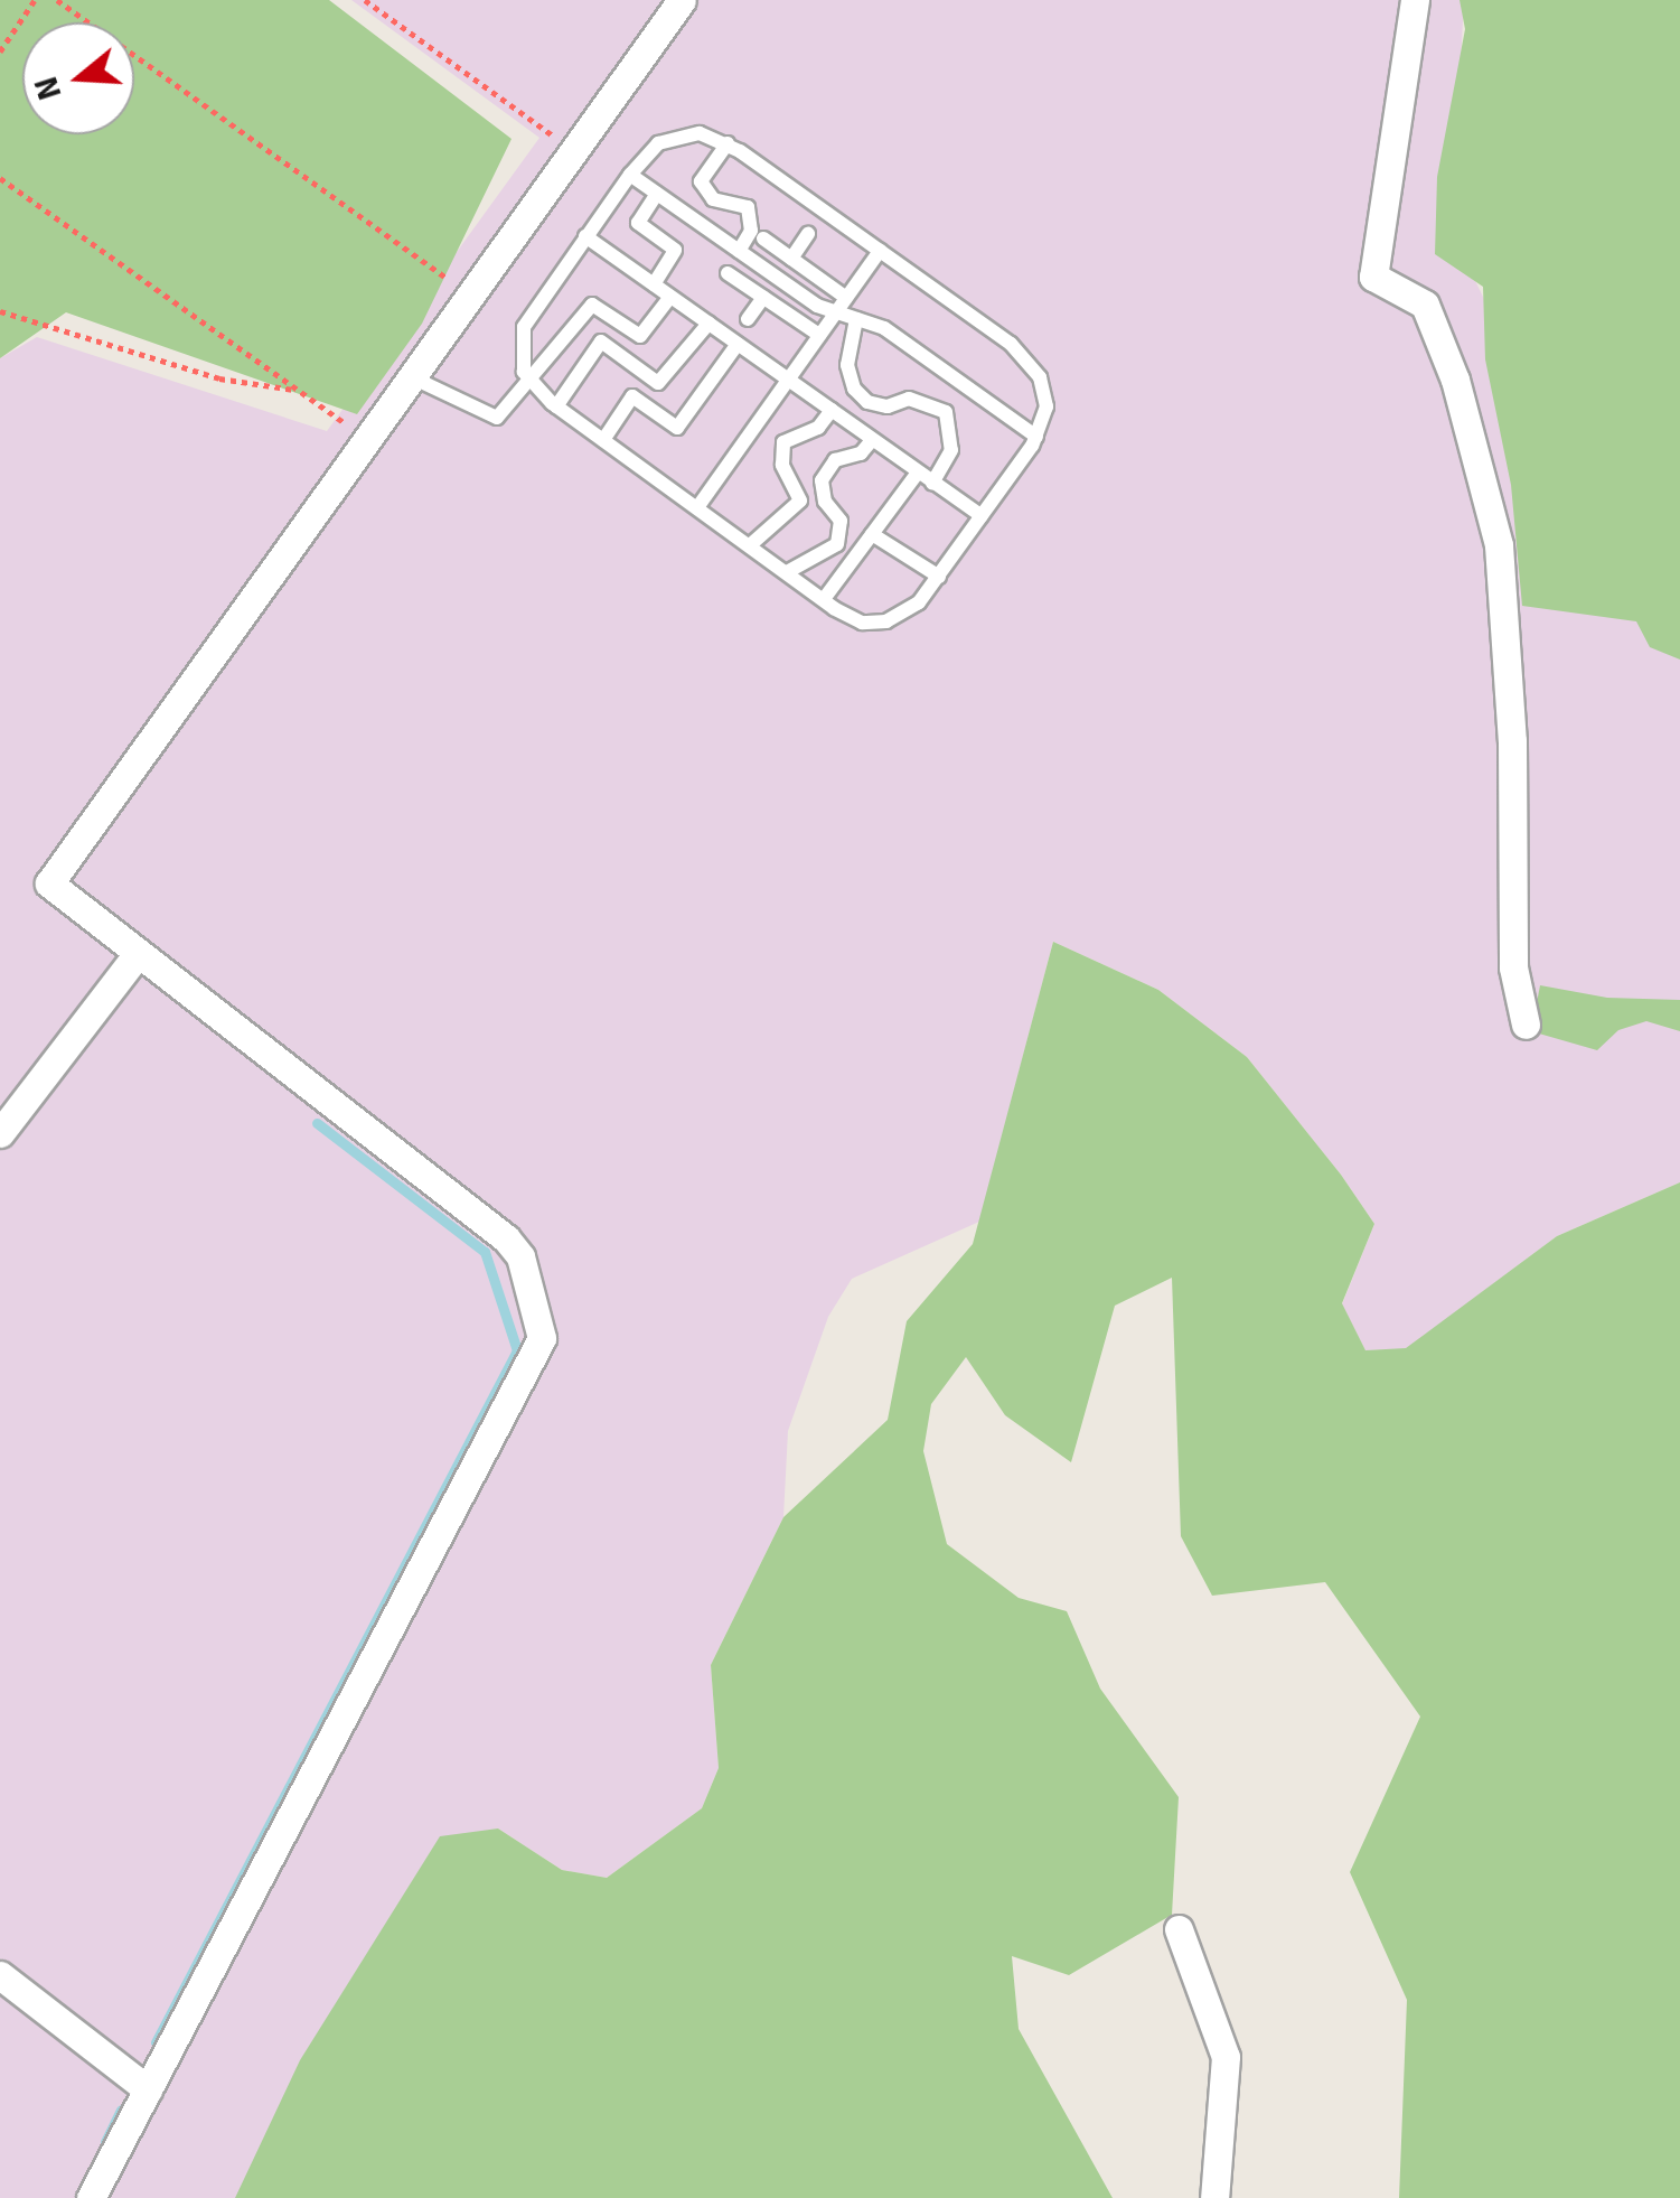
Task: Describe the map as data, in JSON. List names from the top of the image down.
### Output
{
  "north": "left"
}
